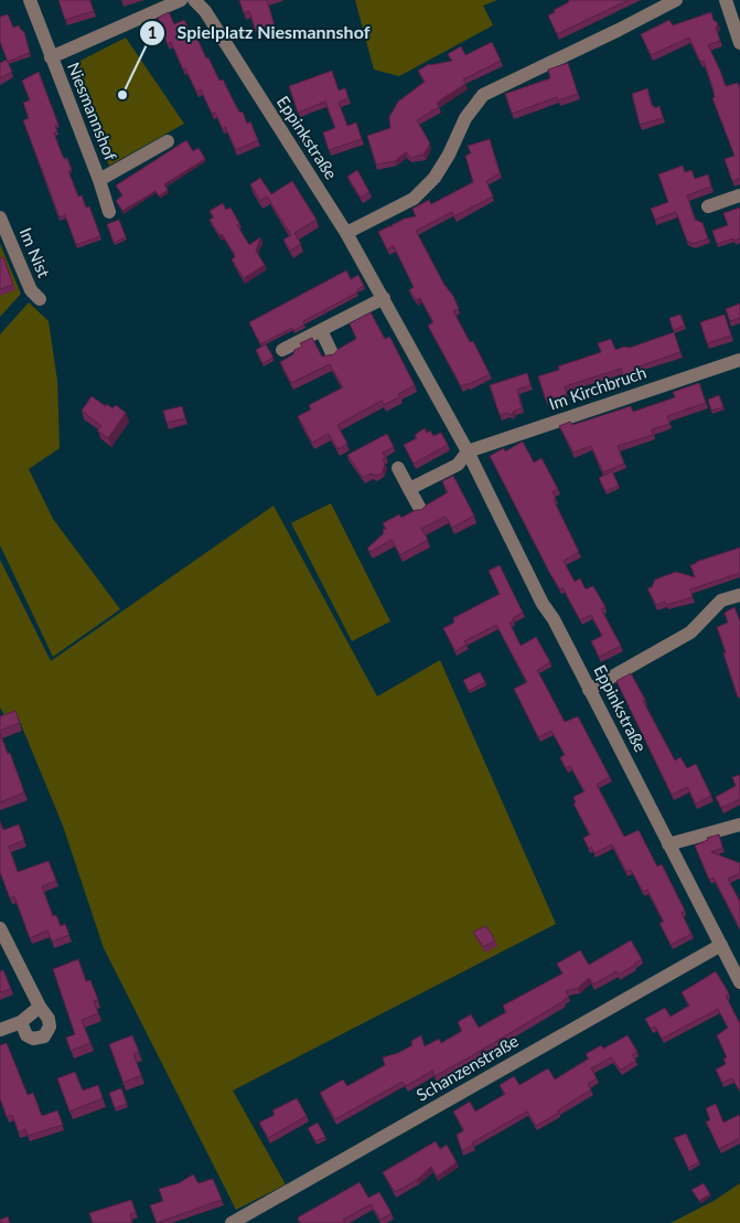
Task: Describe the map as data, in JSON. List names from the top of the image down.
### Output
{
  "streets": {
    "street": [
      "Niesmannshof",
      "Eppinkstraße",
      "Im Nist",
      "Im Kirchbruch",
      "Schanzenstraße"
    ]
  },
  "crossings": [
    ["Eppinkstraße", "Im Kirchbruch"],
    ["Eppinkstraße", "Schanzenstraße"]
  ],
  "places": ["Spielplatz Niesmannshof"]
}
